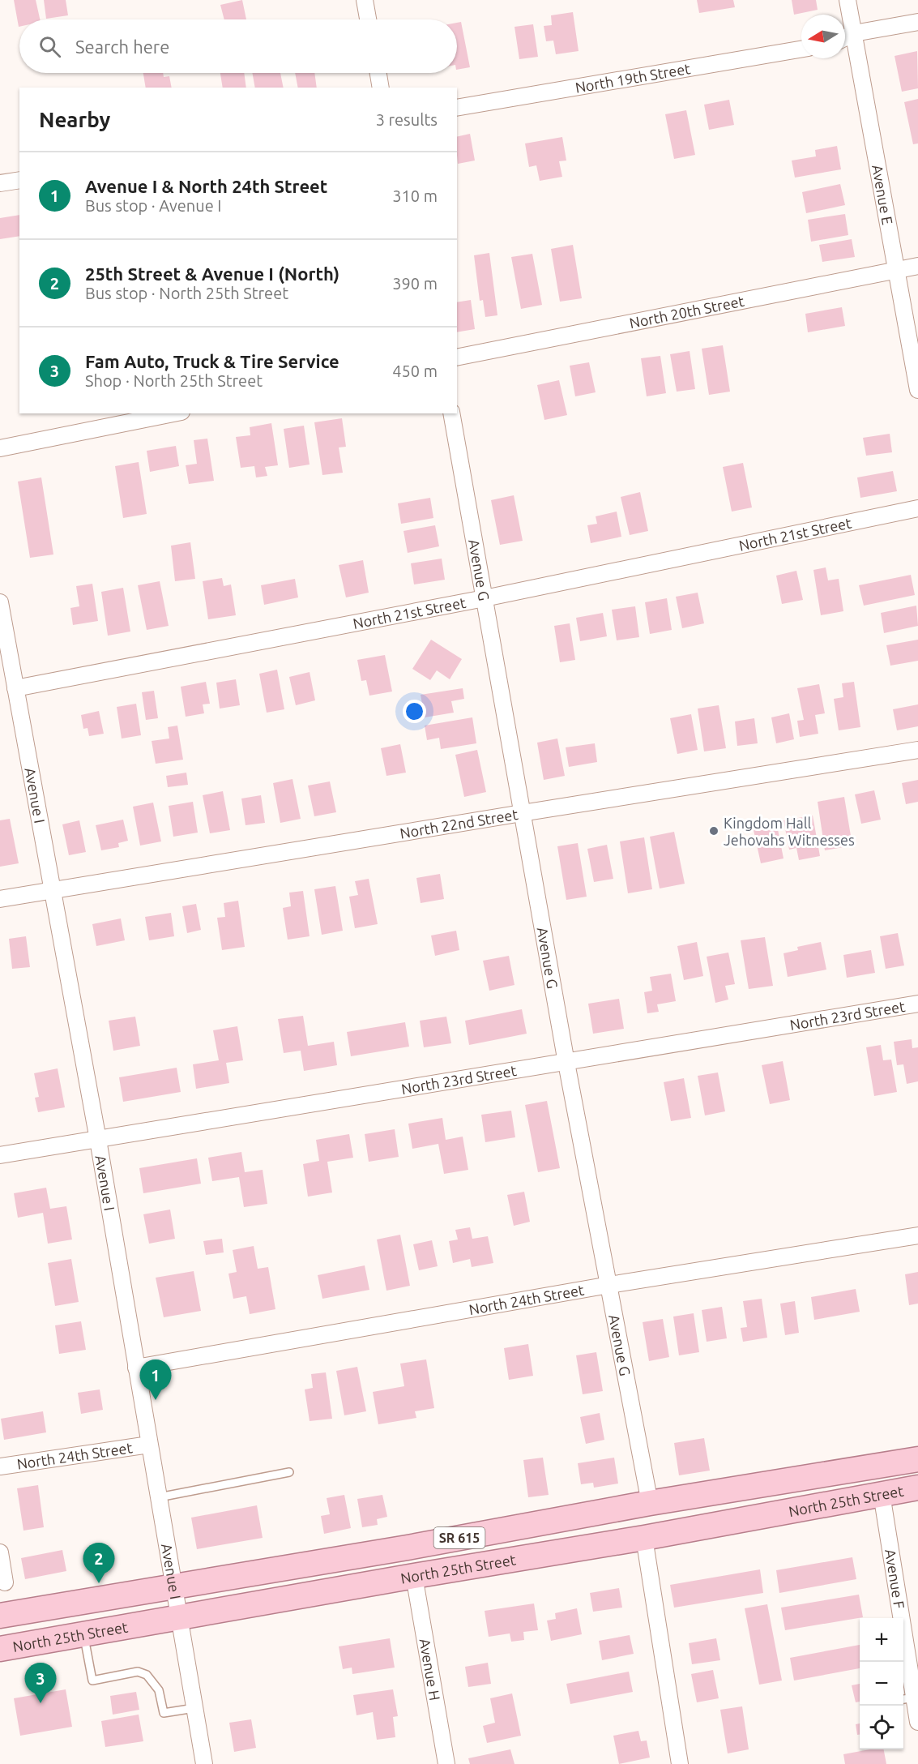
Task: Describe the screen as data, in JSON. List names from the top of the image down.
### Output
{
  "streets": {
    "main road": ["North 25th Street", "SR 615"],
    "street": [
      "North 19th Street",
      "Avenue E",
      "North 20th Street",
      "North 21st Street",
      "Avenue G",
      "Avenue I",
      "North 22nd Street",
      "North 23rd Street",
      "North 24th Street",
      "Avenue F",
      "Avenue H"
    ]
  },
  "crossings": [
    ["Avenue E", "North 20th Street"],
    ["North 21st Street", "Avenue G"],
    ["North 21st Street", "Avenue I"],
    ["Avenue G", "North 22nd Street"],
    ["Avenue G", "North 23rd Street"],
    ["Avenue G", "North 24th Street"],
    ["Avenue G", "North 25th Street"],
    ["Avenue I", "North 22nd Street"],
    ["Avenue I", "North 23rd Street"],
    ["Avenue I", "North 24th Street"],
    ["Avenue I", "North 25th Street"],
    ["North 25th Street", "Avenue F"],
    ["North 25th Street", "Avenue H"]
  ],
  "places": ["Kingdom Hall Jehovahs Witnesses"],
  "north": "left",
  "page": {
    "search": "Search here",
    "heading": ["Nearby", "3 results"],
    "list": [
      {
        "mark": "1",
        "name": "Avenue I & North 24th Street",
        "note": "Bus stop · Avenue I",
        "value": "310 m"
      },
      {
        "mark": "2",
        "name": "25th Street & Avenue I (North)",
        "note": "Bus stop · North 25th Street",
        "value": "390 m"
      },
      {
        "mark": "3",
        "name": "Fam Auto, Truck & Tire Service",
        "note": "Shop · North 25th Street",
        "value": "450 m"
      }
    ],
    "pins": ["1", "2", "3"],
    "map_buttons": ["+", "−"]
  }
}
